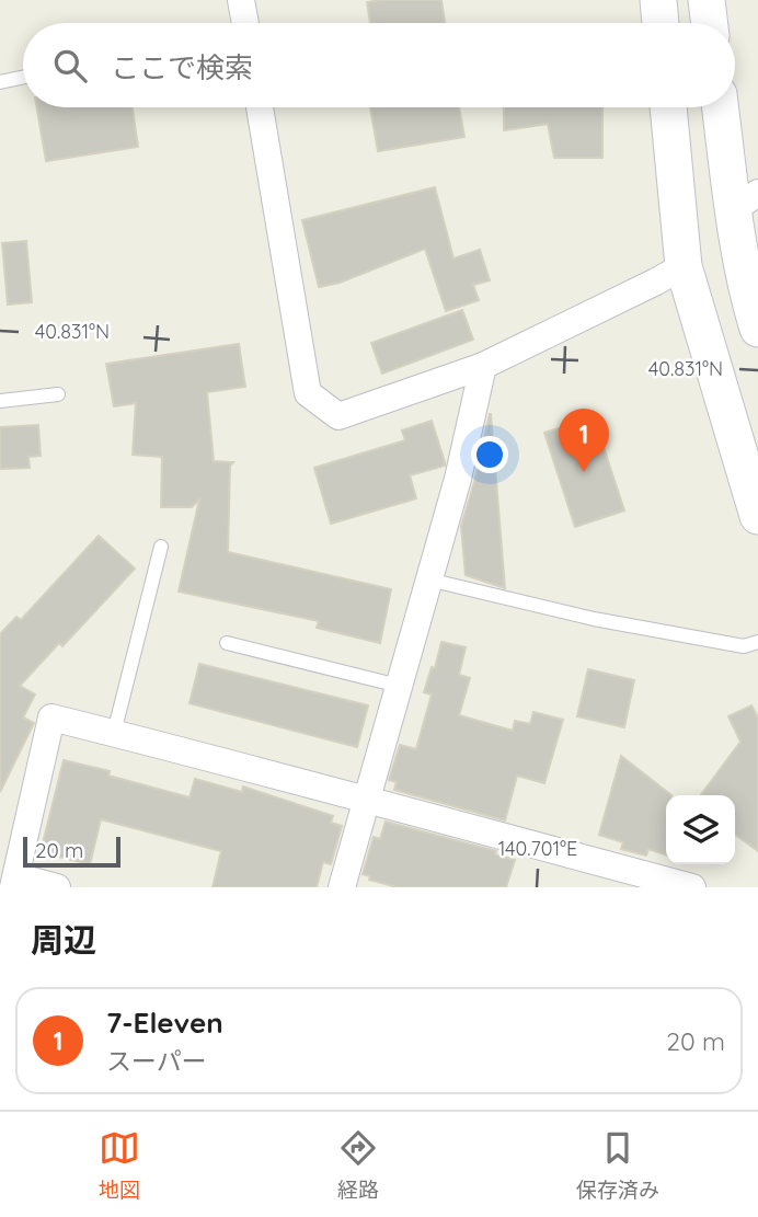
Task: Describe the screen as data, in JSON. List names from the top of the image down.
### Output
{
  "scale_bar": "20 m",
  "page": {
    "search": "ここで検索",
    "pins": "1",
    "scale": "20 m",
    "heading": "周辺",
    "list": [
      {
        "mark": "1",
        "name": "7-Eleven",
        "note": "スーパー",
        "value": "20 m"
      }
    ],
    "nav": ["地図", "経路", "保存済み"]
  },
  "coordinates": ["40.831°N", "140.701°E"]
}
